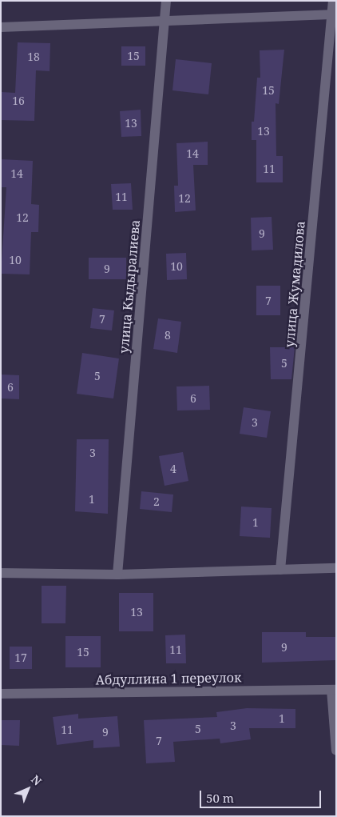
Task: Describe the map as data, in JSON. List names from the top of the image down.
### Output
{
  "streets": {
    "street": ["улица Жумадилова", "улица Кыдыралиева", "Абдуллина 1 переулок"]
  },
  "house_numbers": [
    "15",
    "18",
    "15",
    "16",
    "13",
    "13",
    "14",
    "11",
    "14",
    "11",
    "12",
    "12",
    "9",
    "10",
    "10",
    "9",
    "7",
    "7",
    "8",
    "5",
    "5",
    "6",
    "6",
    "3",
    "3",
    "4",
    "1",
    "2",
    "1",
    "13",
    "9",
    "11",
    "15",
    "17",
    "1",
    "3",
    "5",
    "11",
    "9",
    "7"
  ],
  "scale_bar": "50 m",
  "north": "top right"
}
